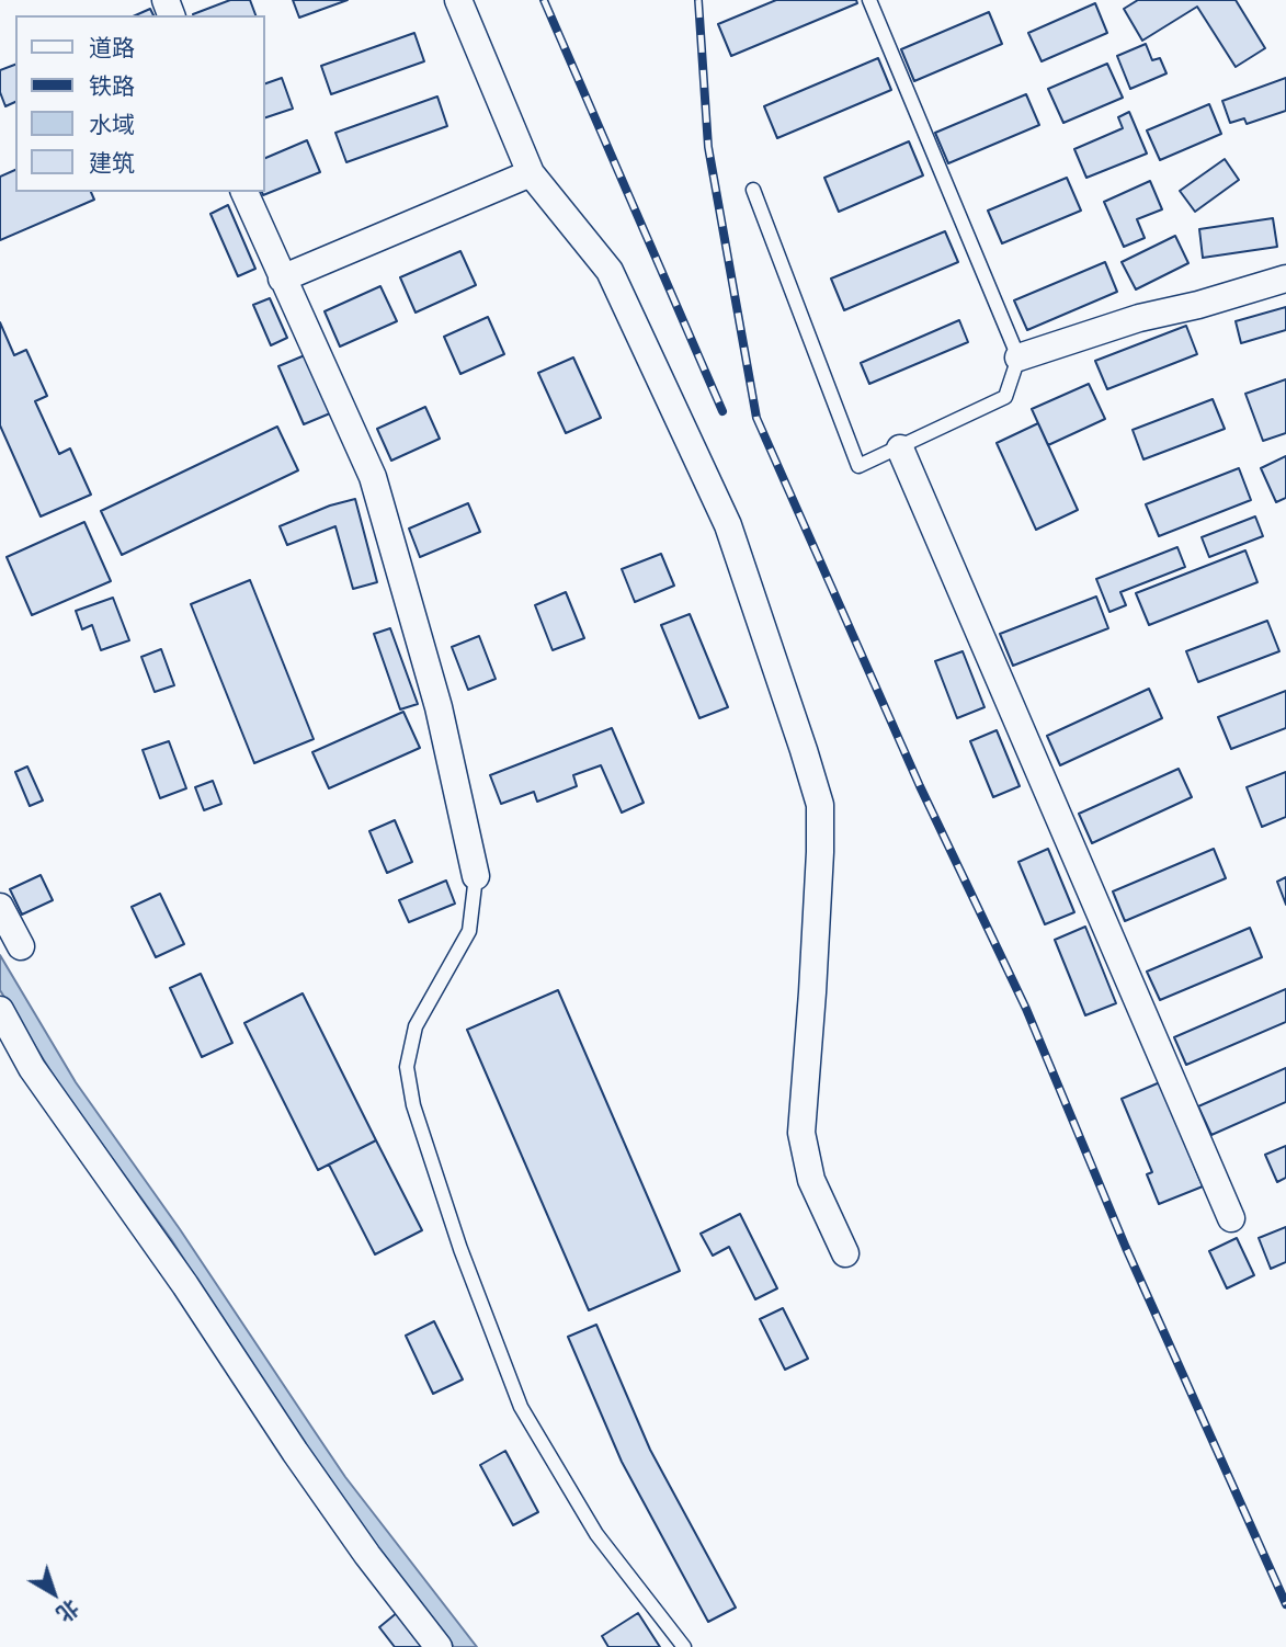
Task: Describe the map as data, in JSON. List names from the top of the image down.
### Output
{
  "legend": [
    "道路",
    "铁路",
    "水域",
    "建筑"
  ],
  "north": "bottom right"
}
